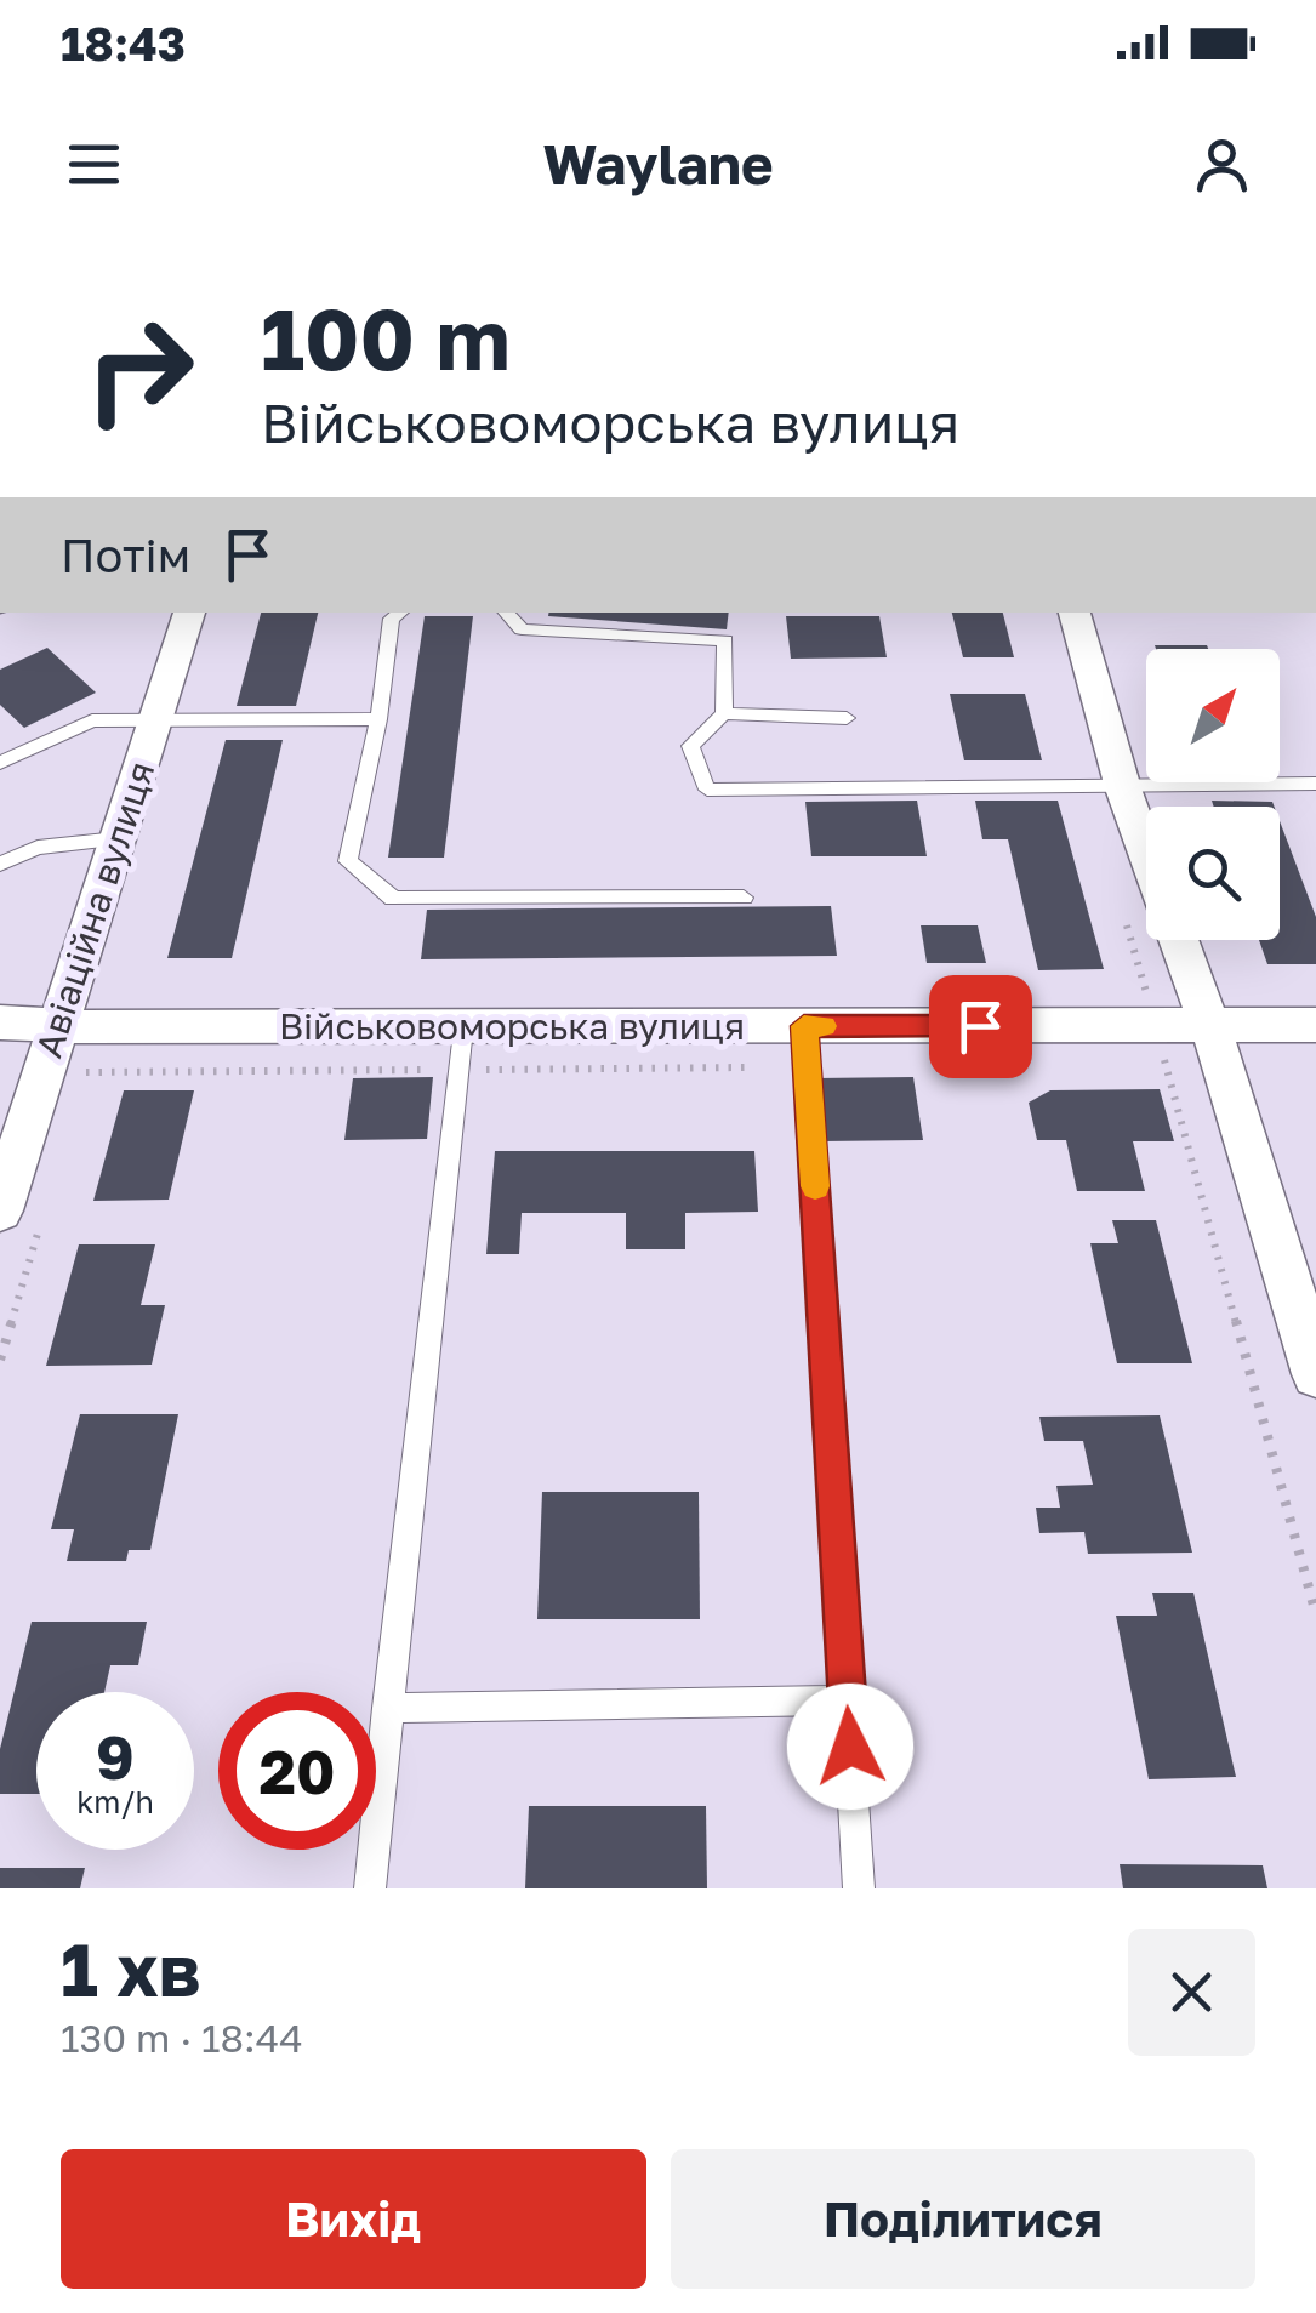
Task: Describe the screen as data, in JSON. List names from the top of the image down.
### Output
{
  "streets": {
    "street": ["Авіаційна вулиця", "Військовоморська вулиця"]
  },
  "crossings": [
    ["Авіаційна вулиця", "Військовоморська вулиця"]
  ],
  "north": "top right",
  "page": {
    "status": "18:43",
    "header": "Waylane",
    "turn": ["100 m", "Військовоморська вулиця"],
    "then": "Потім",
    "speed": "9 km/h",
    "limit": "20",
    "heading": ["1 хв", "130 m · 18:44"],
    "buttons": ["Вихід", "Поділитися"]
  }
}
